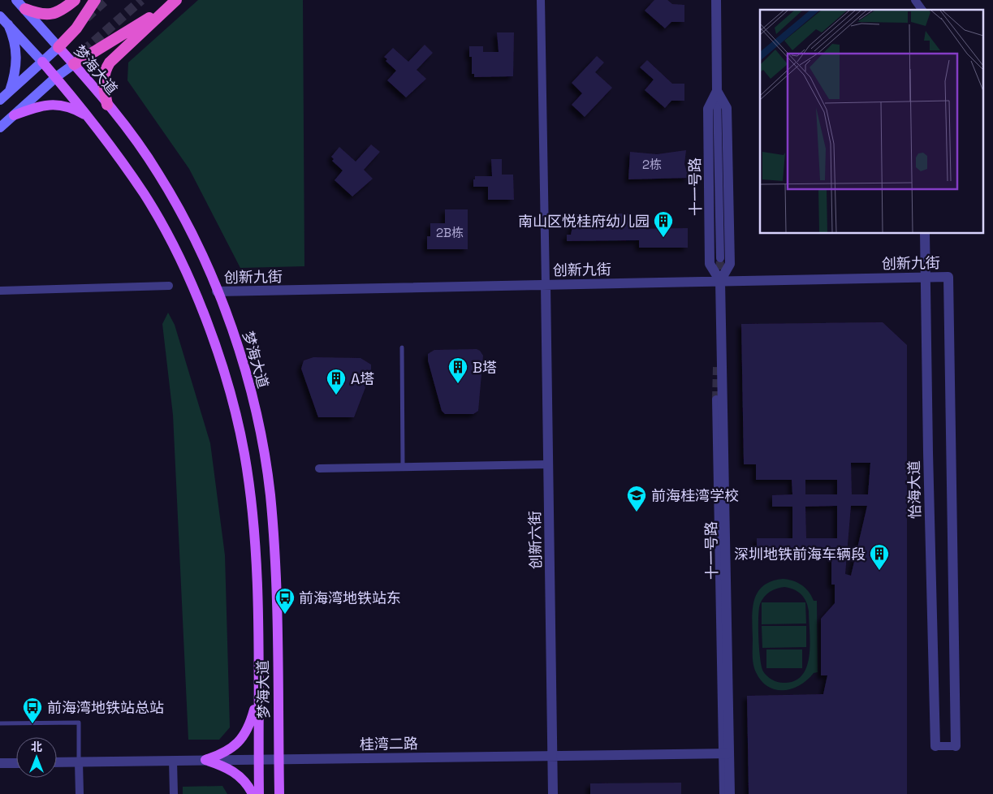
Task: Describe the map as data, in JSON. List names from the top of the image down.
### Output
{
  "streets": {
    "main road": ["梦海大道"],
    "street": [
      "十一号路",
      "创新九街",
      "怡海大道",
      "创新六街",
      "桂湾二路"
    ]
  },
  "crossings": [
    ["梦海大道", "创新九街"],
    ["梦海大道", "桂湾二路"],
    ["十一号路", "创新九街"],
    ["十一号路", "桂湾二路"],
    ["创新九街", "怡海大道"],
    ["创新九街", "创新六街"],
    ["创新六街", "桂湾二路"]
  ],
  "places": {
    "building": [
      "南山区悦桂府幼儿园",
      "B塔",
      "A塔",
      "深圳地铁前海车辆段"
    ],
    "school or university": ["前海桂湾学校"],
    "bus stop": ["前海湾地铁站东", "前海湾地铁站总站"]
  },
  "house_numbers": ["2栋", "2B栋"],
  "north": "top"
}
